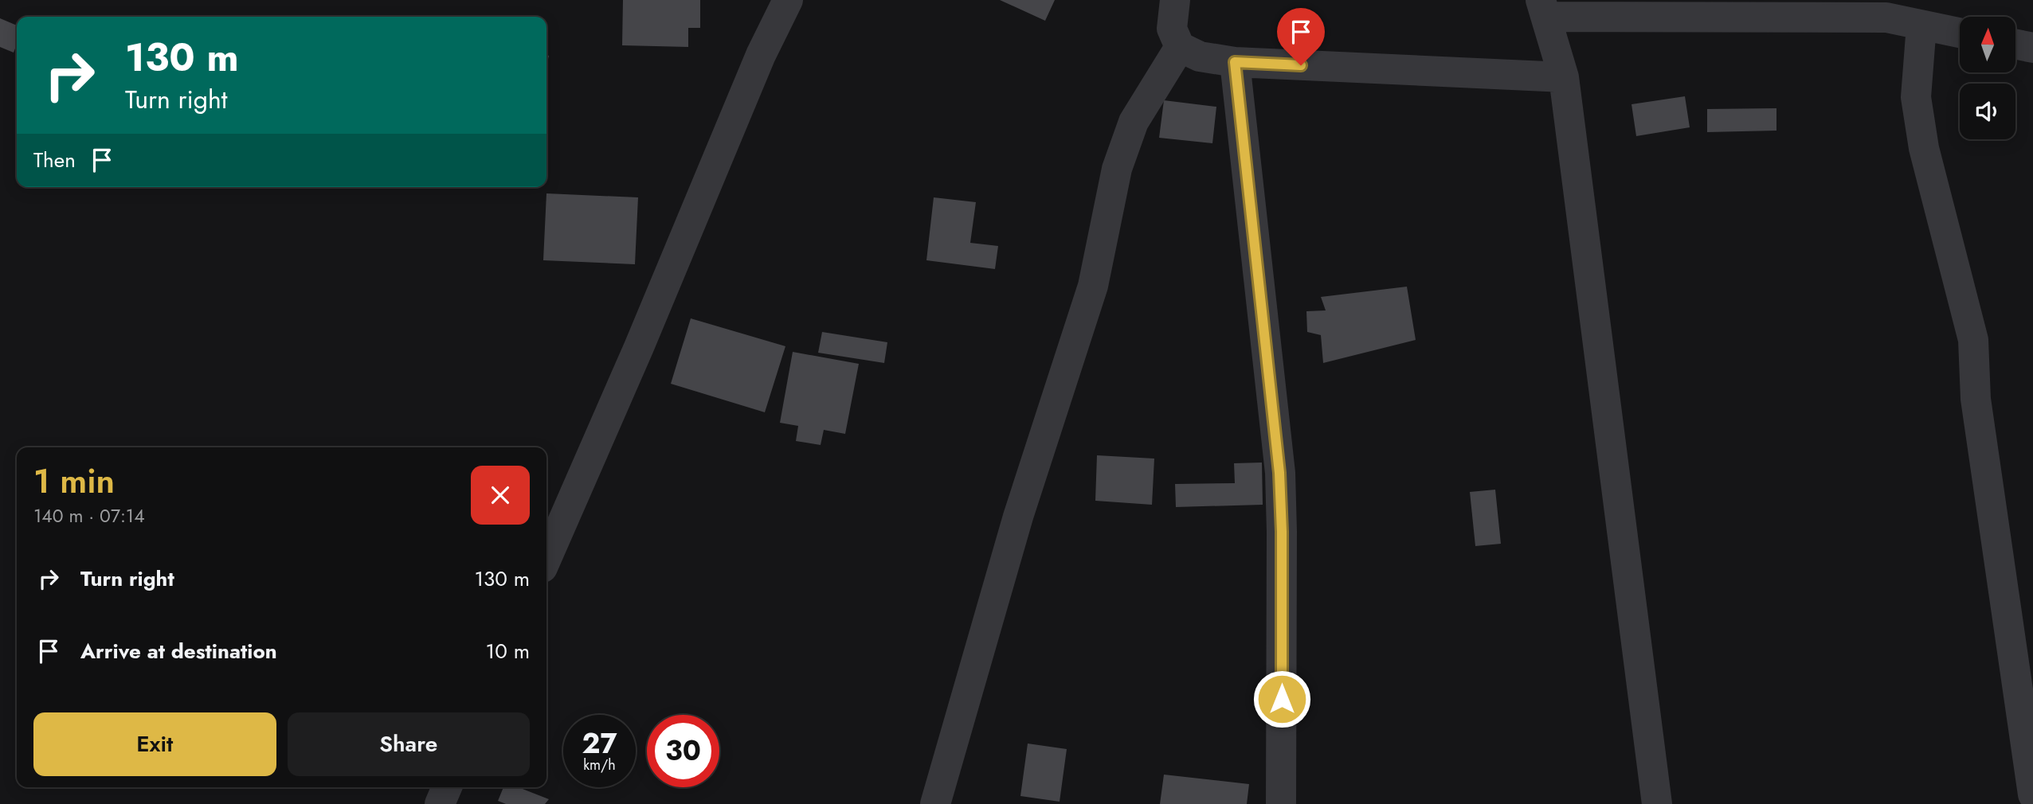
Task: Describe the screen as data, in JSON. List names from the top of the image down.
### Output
{
  "north": "top",
  "page": {
    "turn": ["130 m", "Turn right"],
    "then": "Then",
    "heading": ["1 min", "140 m · 07:14"],
    "list": [
      {
        "name": "Turn right",
        "value": "130 m"
      },
      {
        "name": "Arrive at destination",
        "value": "10 m"
      }
    ],
    "buttons": ["Exit", "Share"],
    "speed": "27 km/h",
    "limit": "30"
  }
}
